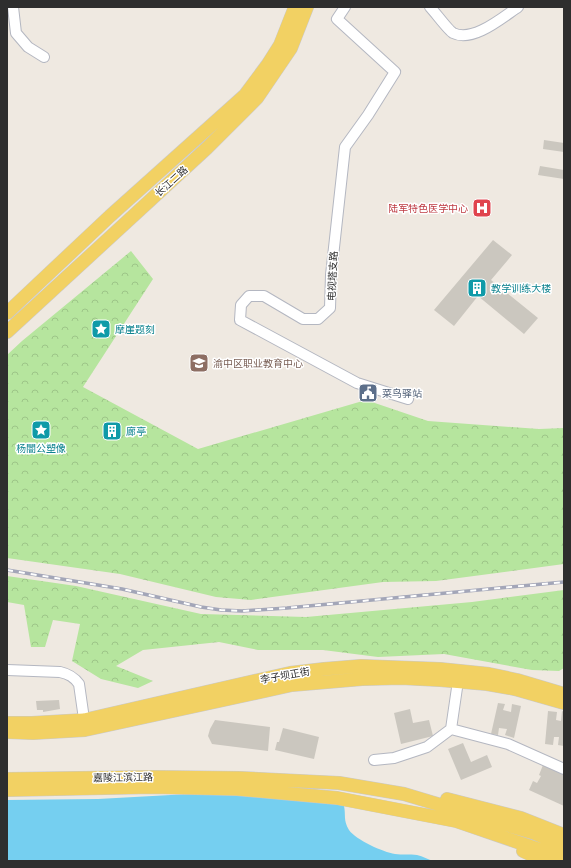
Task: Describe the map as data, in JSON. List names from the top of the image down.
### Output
{
  "streets": {
    "main road": ["长江二路", "李子坝正街", "嘉陵江滨江路"],
    "street": ["电视塔支路"]
  },
  "places": {
    "hospital": ["陆军特色医学中心"],
    "building": ["教学训练大楼", "廊亭"],
    "place": ["摩崖题刻", "杨闇公塑像"],
    "school or university": ["渝中区职业教育中心"],
    "public building": ["菜鸟驿站"]
  }
}
